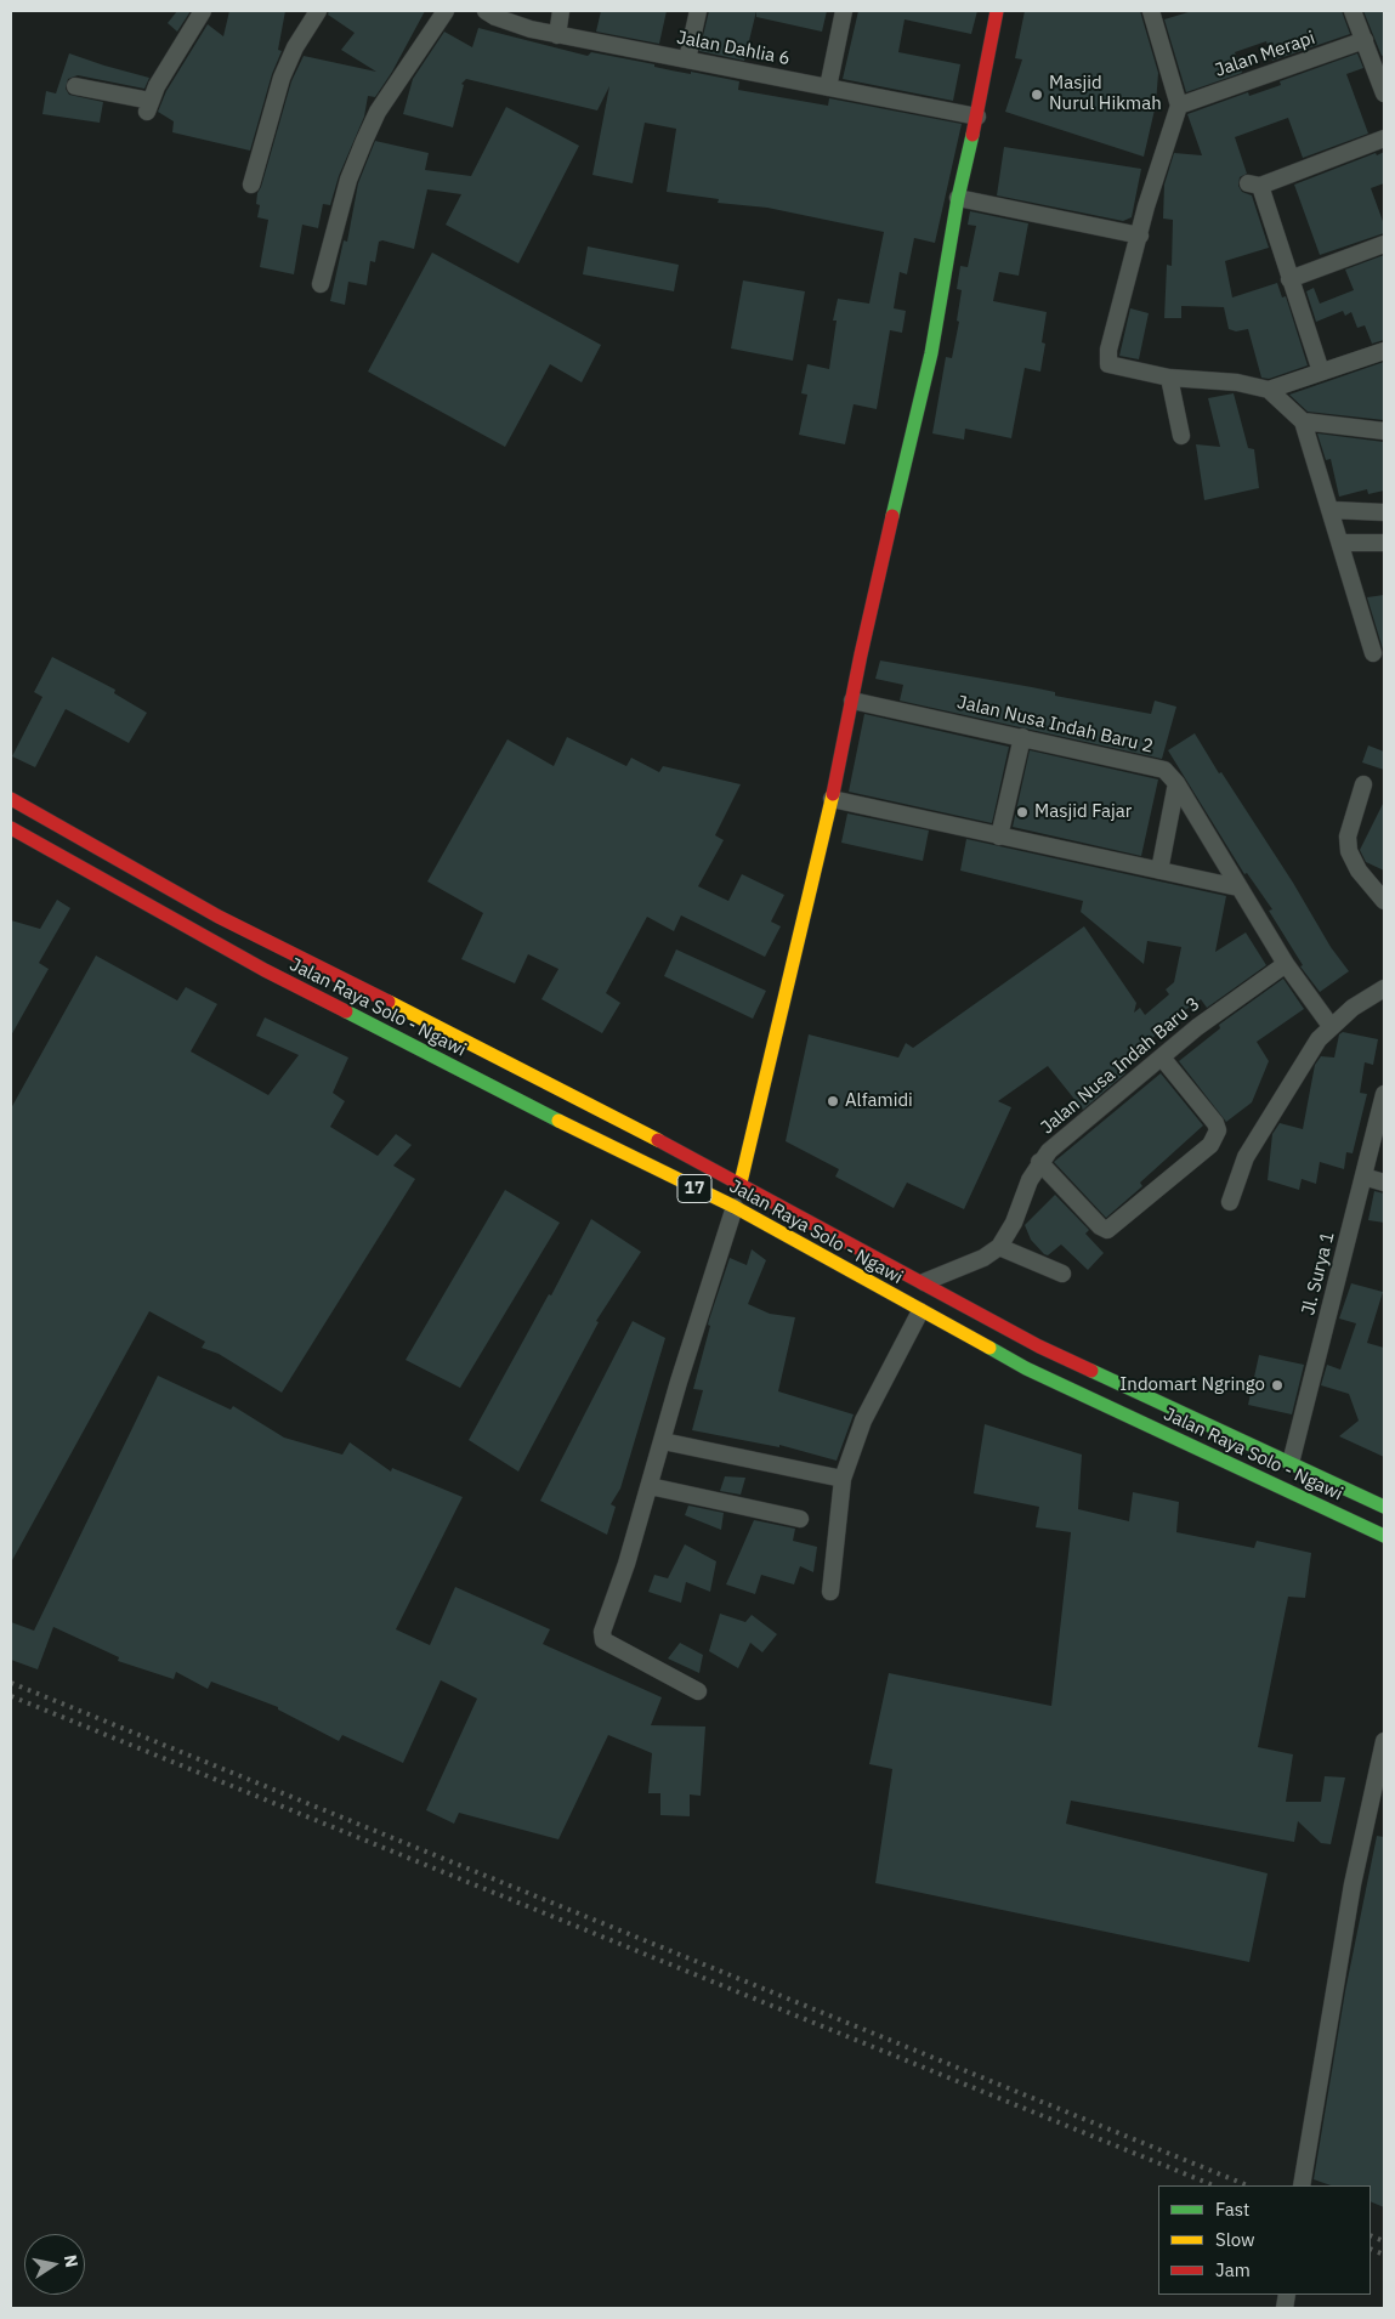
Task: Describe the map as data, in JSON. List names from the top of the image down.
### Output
{
  "streets": {
    "main road": ["Jalan Raya Solo - Ngawi", "17"],
    "street": [
      "Jalan Dahlia 6",
      "Jalan Merapi",
      "Jalan Nusa Indah Baru 2",
      "Jalan Nusa Indah Baru 3",
      "Jl. Surya 1"
    ]
  },
  "crossings": [
    ["Jalan Nusa Indah Baru 2", "Jalan Nusa Indah Baru 3"],
    ["Jalan Raya Solo - Ngawi", "Jalan Nusa Indah Baru 3"],
    ["Jalan Raya Solo - Ngawi", "Jl. Surya 1"]
  ],
  "places": [
    "Masjid Nurul Hikmah",
    "Masjid Fajar",
    "Alfamidi",
    "Indomart Ngringo"
  ],
  "legend": ["Fast", "Slow", "Jam"],
  "north": "right"
}
